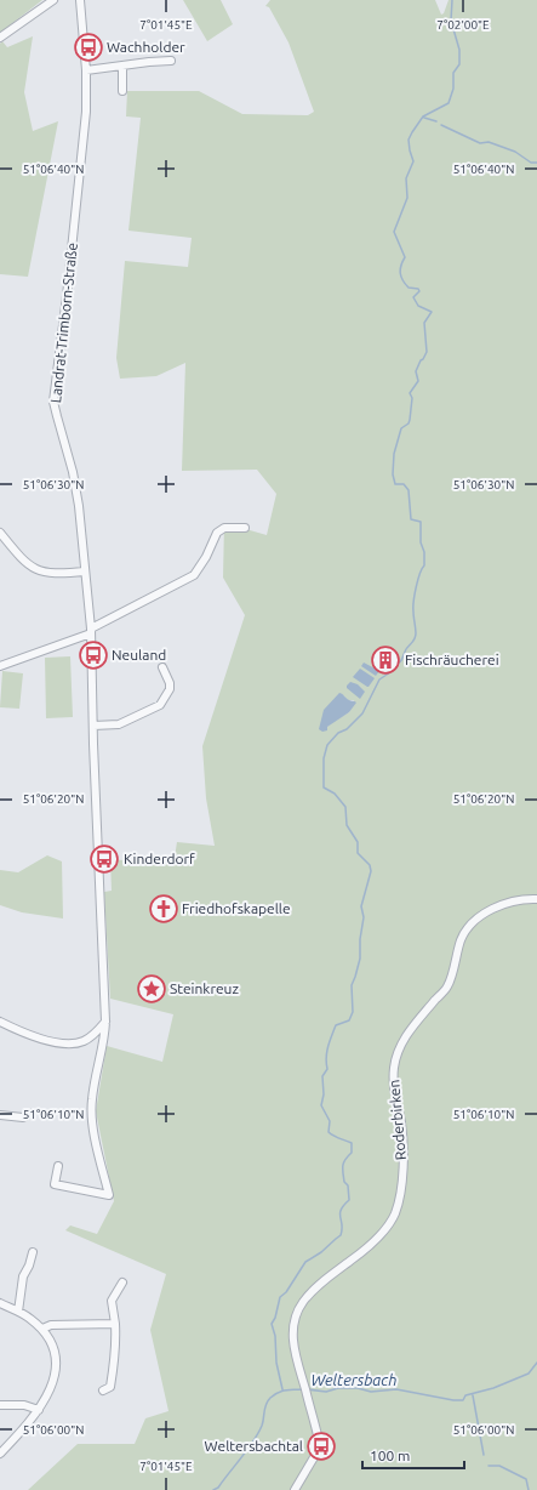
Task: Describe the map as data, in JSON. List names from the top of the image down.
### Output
{
  "streets": {
    "street": ["Landrat-Trimborn-Straße", "Roderbirken"]
  },
  "water": ["Weltersbach"],
  "places": {
    "bus stop": [
      "Wachholder",
      "Neuland",
      "Kinderdorf",
      "Weltersbachtal"
    ],
    "building": ["Fischräucherei"],
    "church": ["Friedhofskapelle"],
    "place": ["Steinkreuz"]
  },
  "scale_bar": "100 m",
  "coordinates": [
    "7°01'45\"E",
    "7°02'00\"E",
    "51°06'40\"N",
    "51°06'30\"N",
    "51°06'20\"N",
    "51°06'10\"N",
    "51°06'00\"N"
  ]
}
